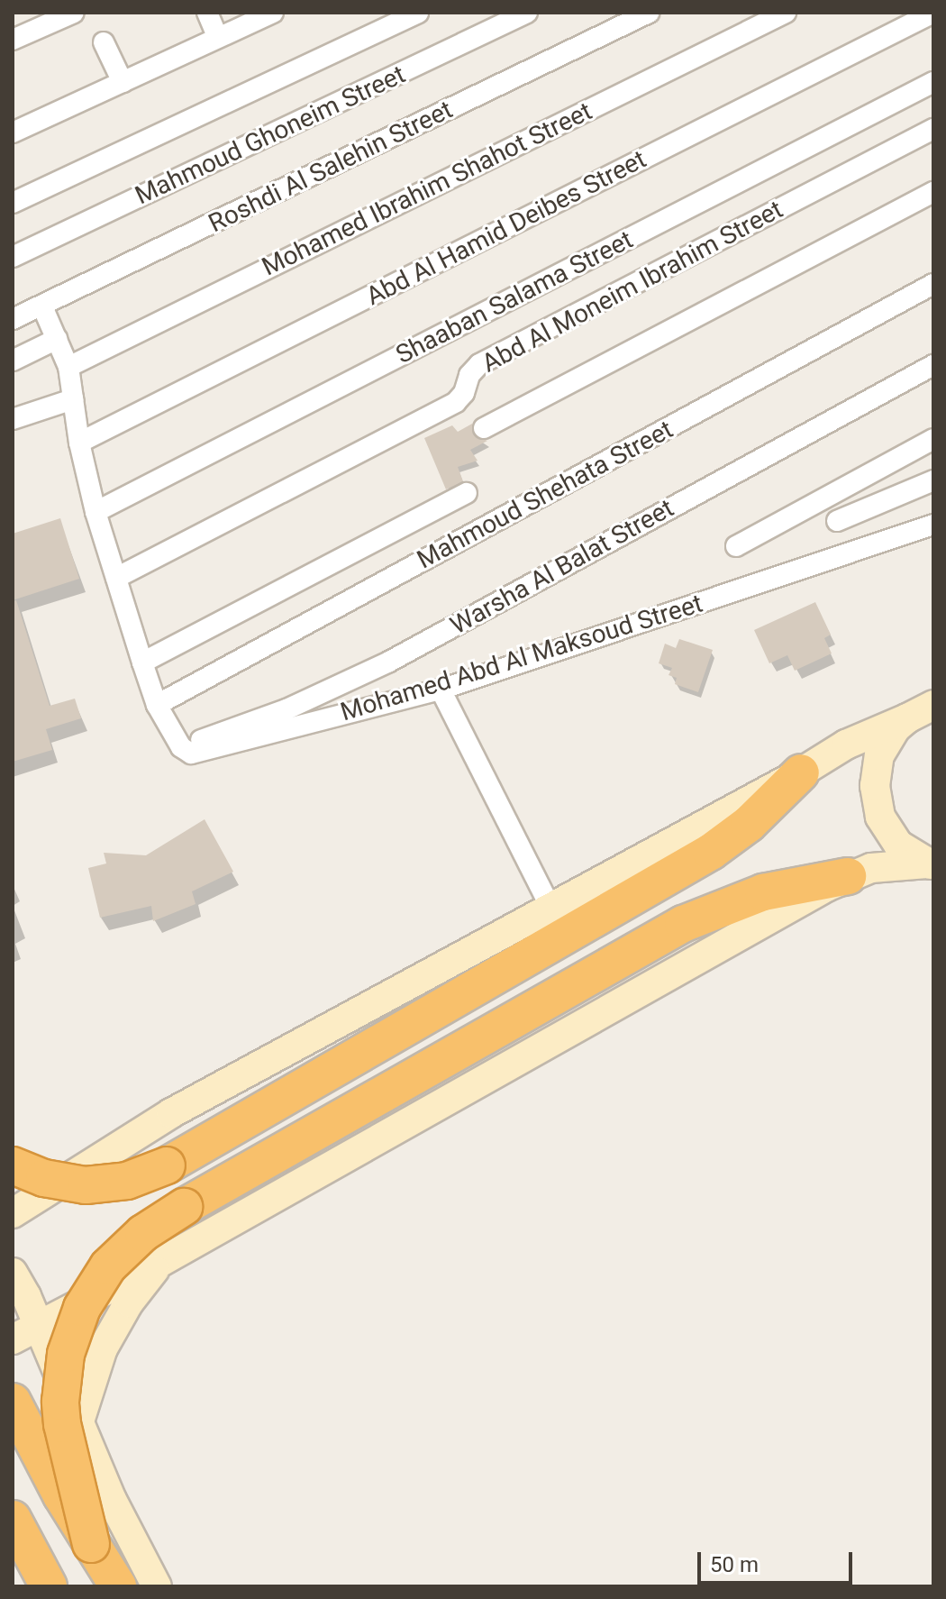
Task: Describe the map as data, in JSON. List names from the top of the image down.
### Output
{
  "streets": {
    "street": [
      "Mahmoud Ghoneim Street",
      "Roshdi Al Salehin Street",
      "Mohamed Ibrahim Shahot Street",
      "Abd Al Hamid Deibes Street",
      "Abd Al Moneim Ibrahim Street",
      "Shaaban Salama Street",
      "Mahmoud Shehata Street",
      "Warsha Al Balat Street",
      "Mohamed Abd Al Maksoud Street"
    ]
  },
  "crossings": [
    ["Warsha Al Balat Street", "Mohamed Abd Al Maksoud Street"]
  ],
  "scale_bar": "50 m"
}
